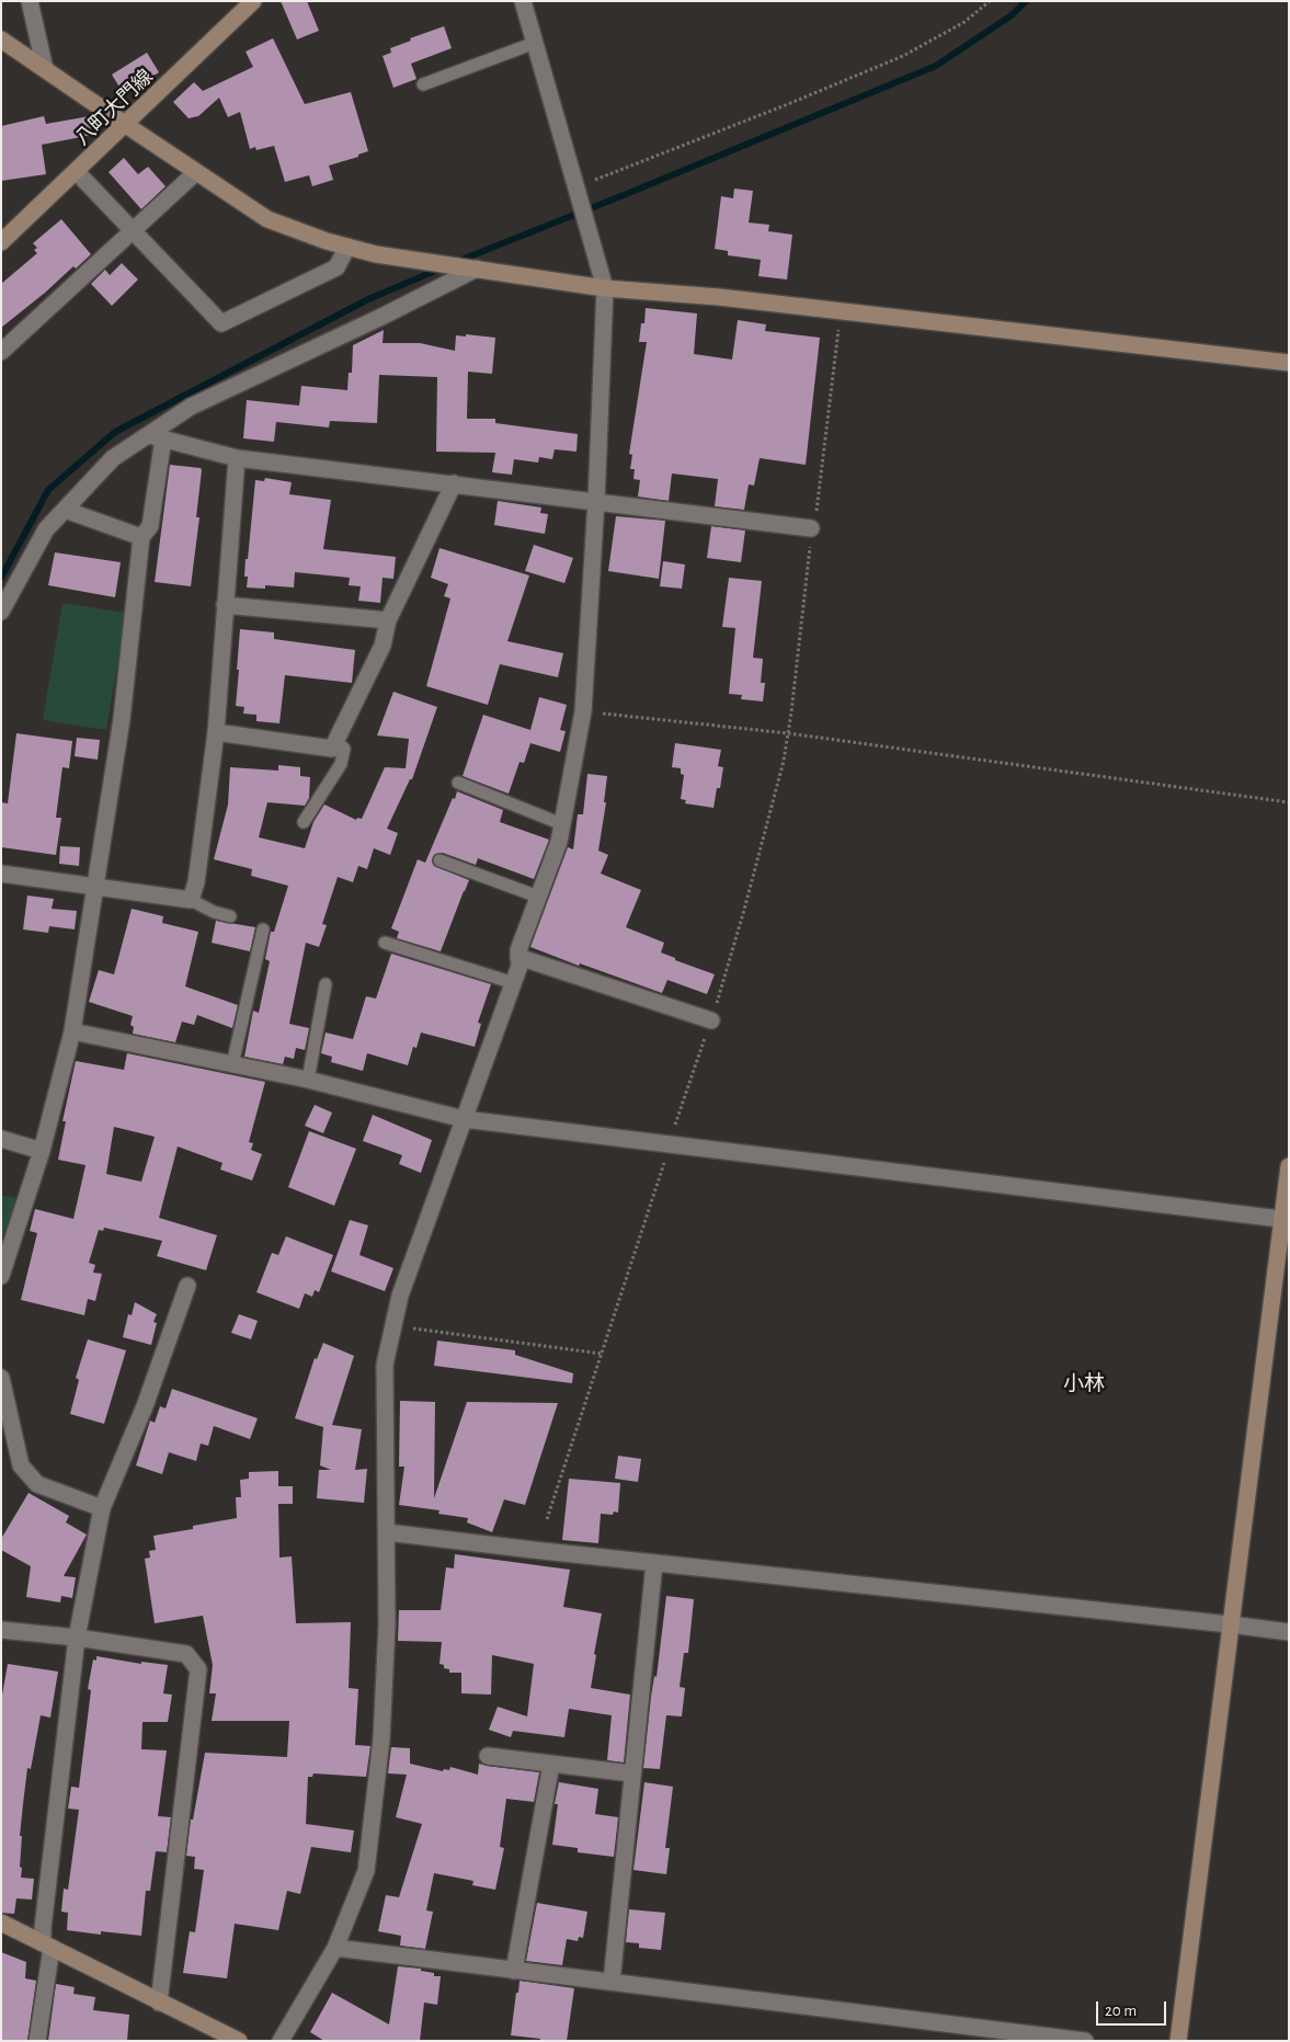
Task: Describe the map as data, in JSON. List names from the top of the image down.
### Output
{
  "streets": {
    "street": ["八町大門線"]
  },
  "districts": ["小林"],
  "scale_bar": "20 m"
}
